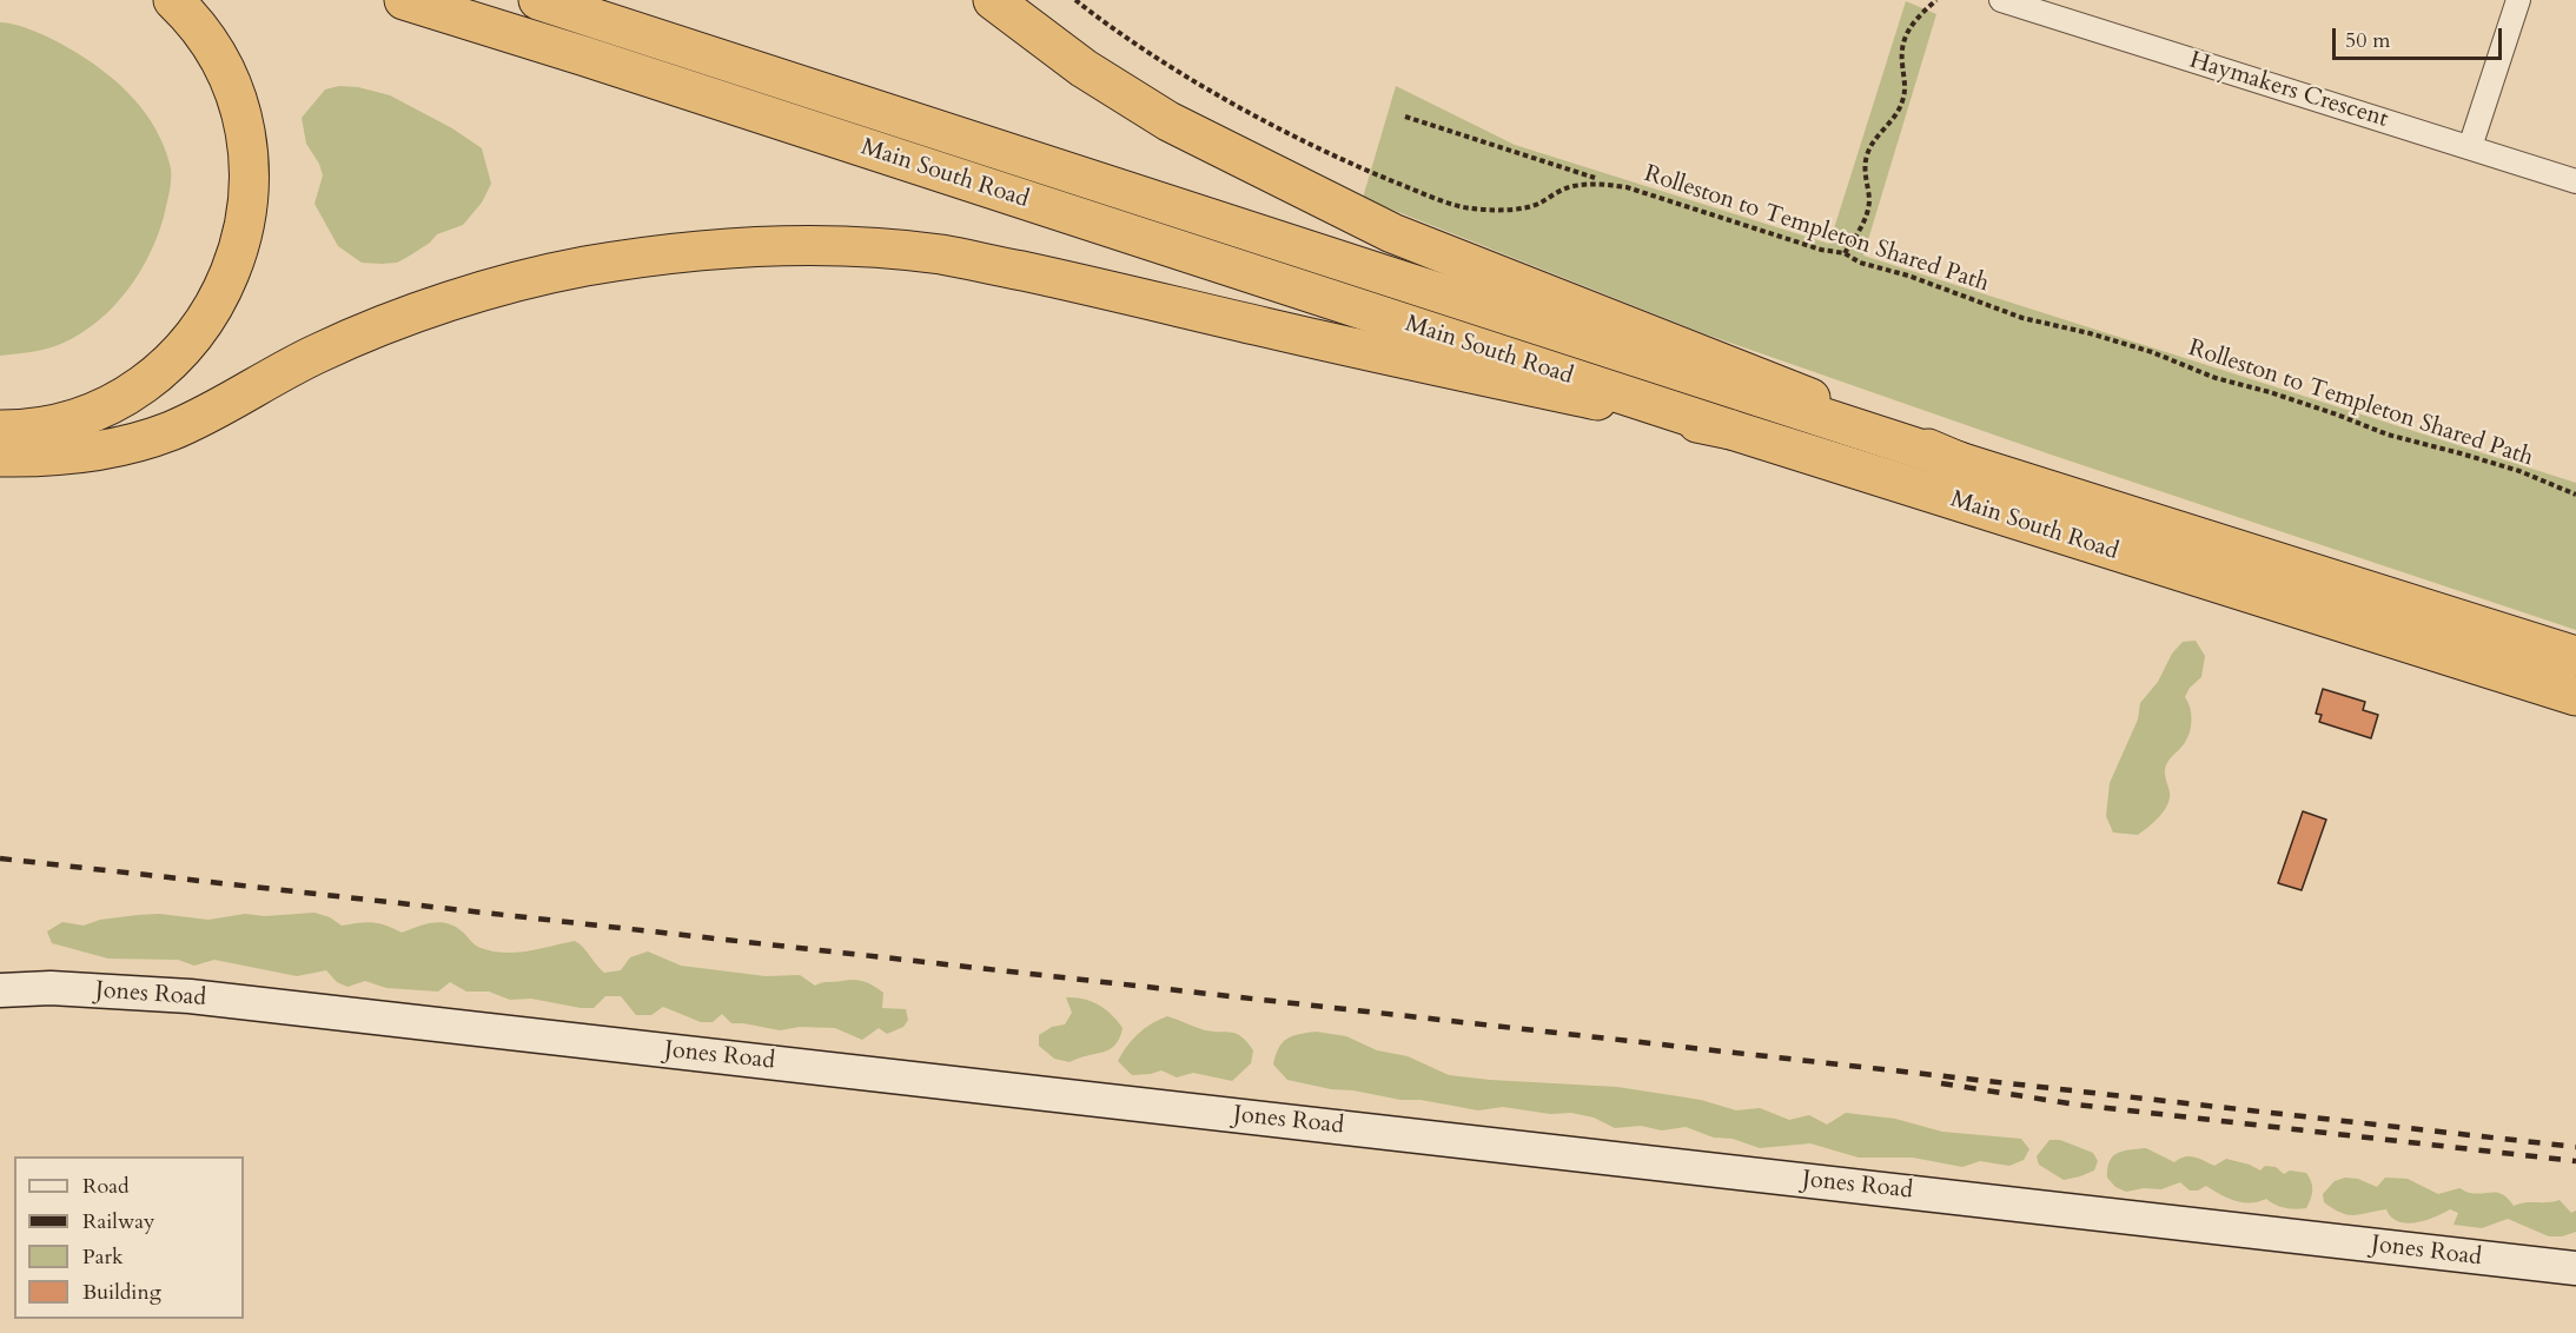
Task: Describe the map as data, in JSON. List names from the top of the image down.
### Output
{
  "streets": {
    "highway": ["Main South Road"],
    "main road": ["Jones Road"],
    "street": ["Haymakers Crescent"],
    "path": ["Rolleston to Templeton Shared Path"]
  },
  "legend": [
    "Road",
    "Railway",
    "Park",
    "Building"
  ],
  "scale_bar": "50 m"
}
